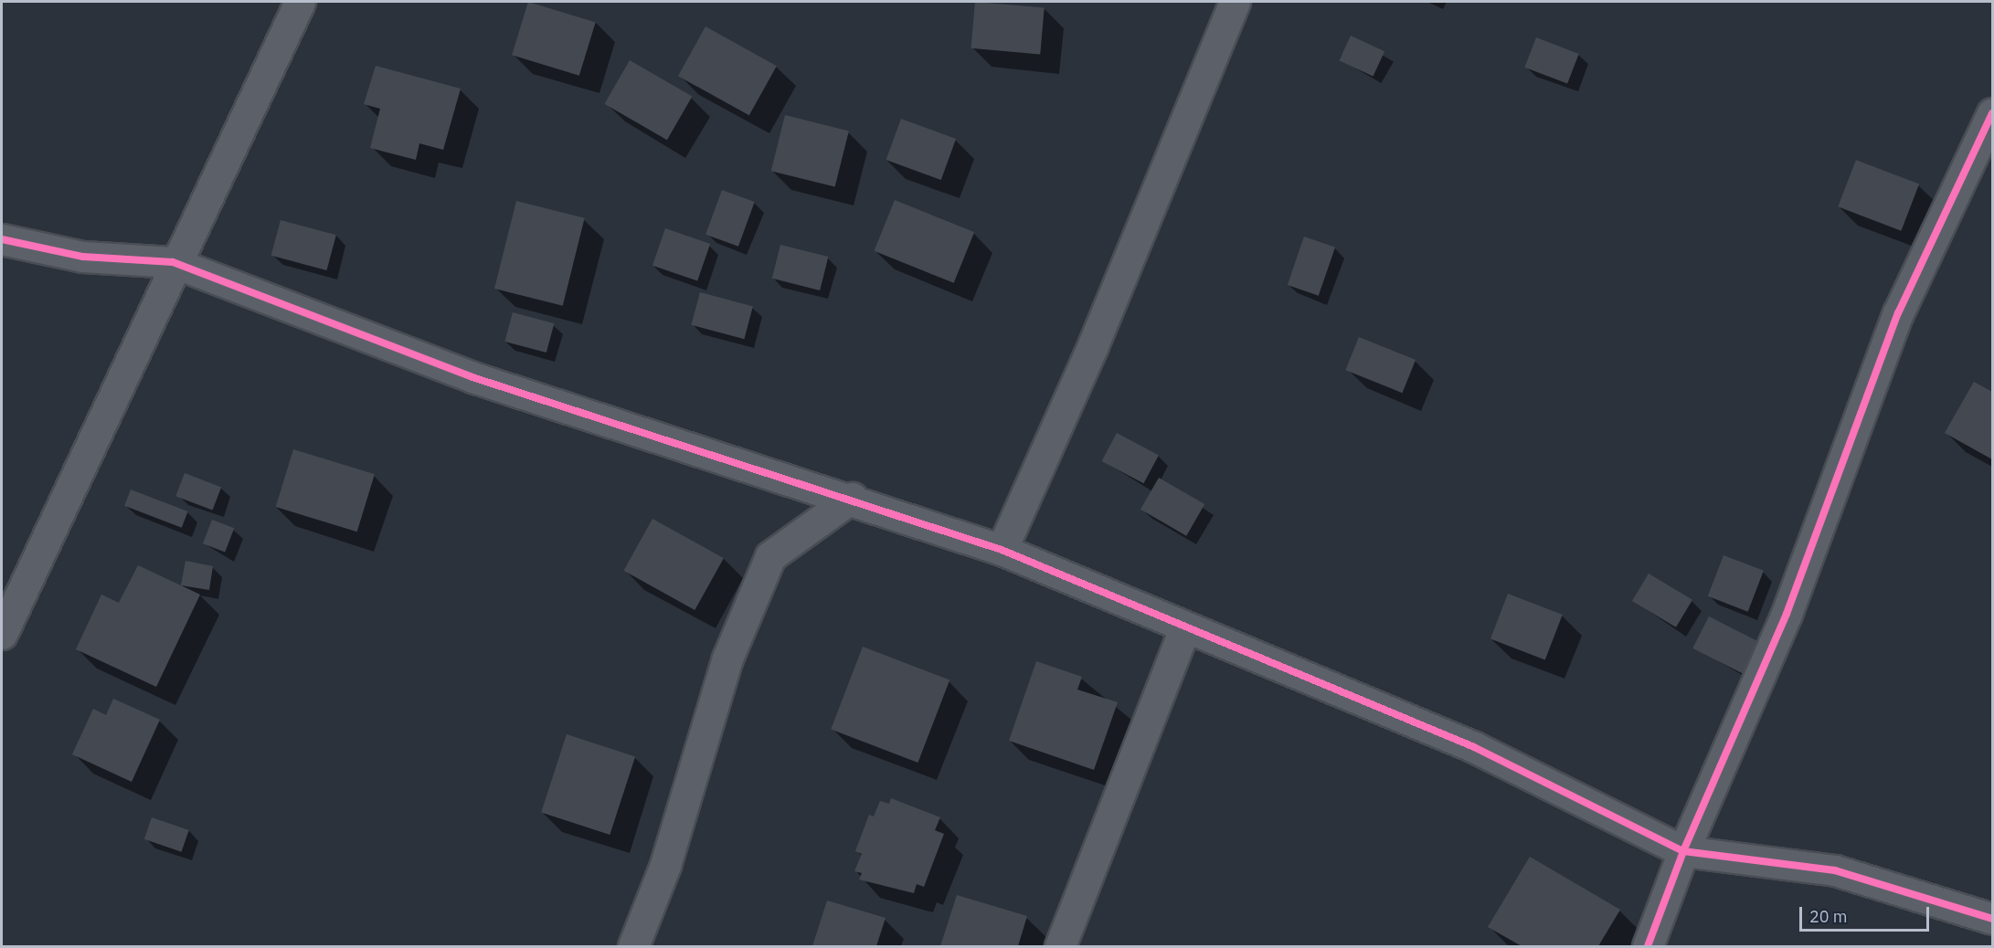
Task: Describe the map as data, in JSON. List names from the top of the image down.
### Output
{
  "scale_bar": "20 m"
}
